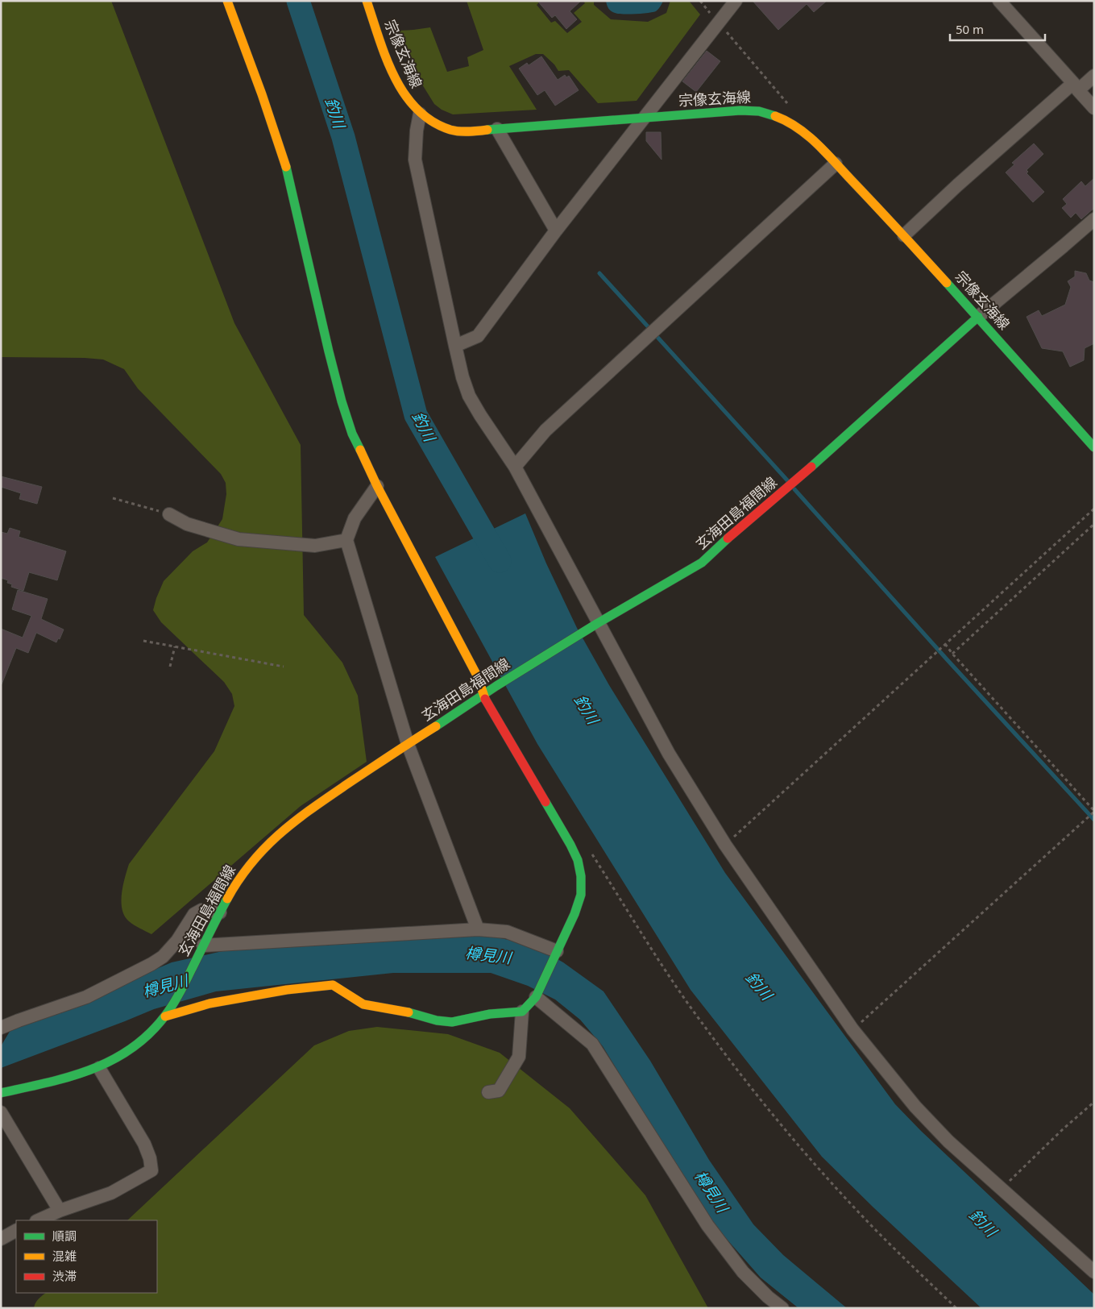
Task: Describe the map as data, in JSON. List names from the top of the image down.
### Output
{
  "streets": {
    "main road": ["宗像玄海線", "玄海田島福間線"]
  },
  "crossings": [
    ["宗像玄海線", "玄海田島福間線"]
  ],
  "water": ["釣川", "樽見川"],
  "legend": ["順調", "混雑", "渋滞"],
  "scale_bar": "50 m"
}
